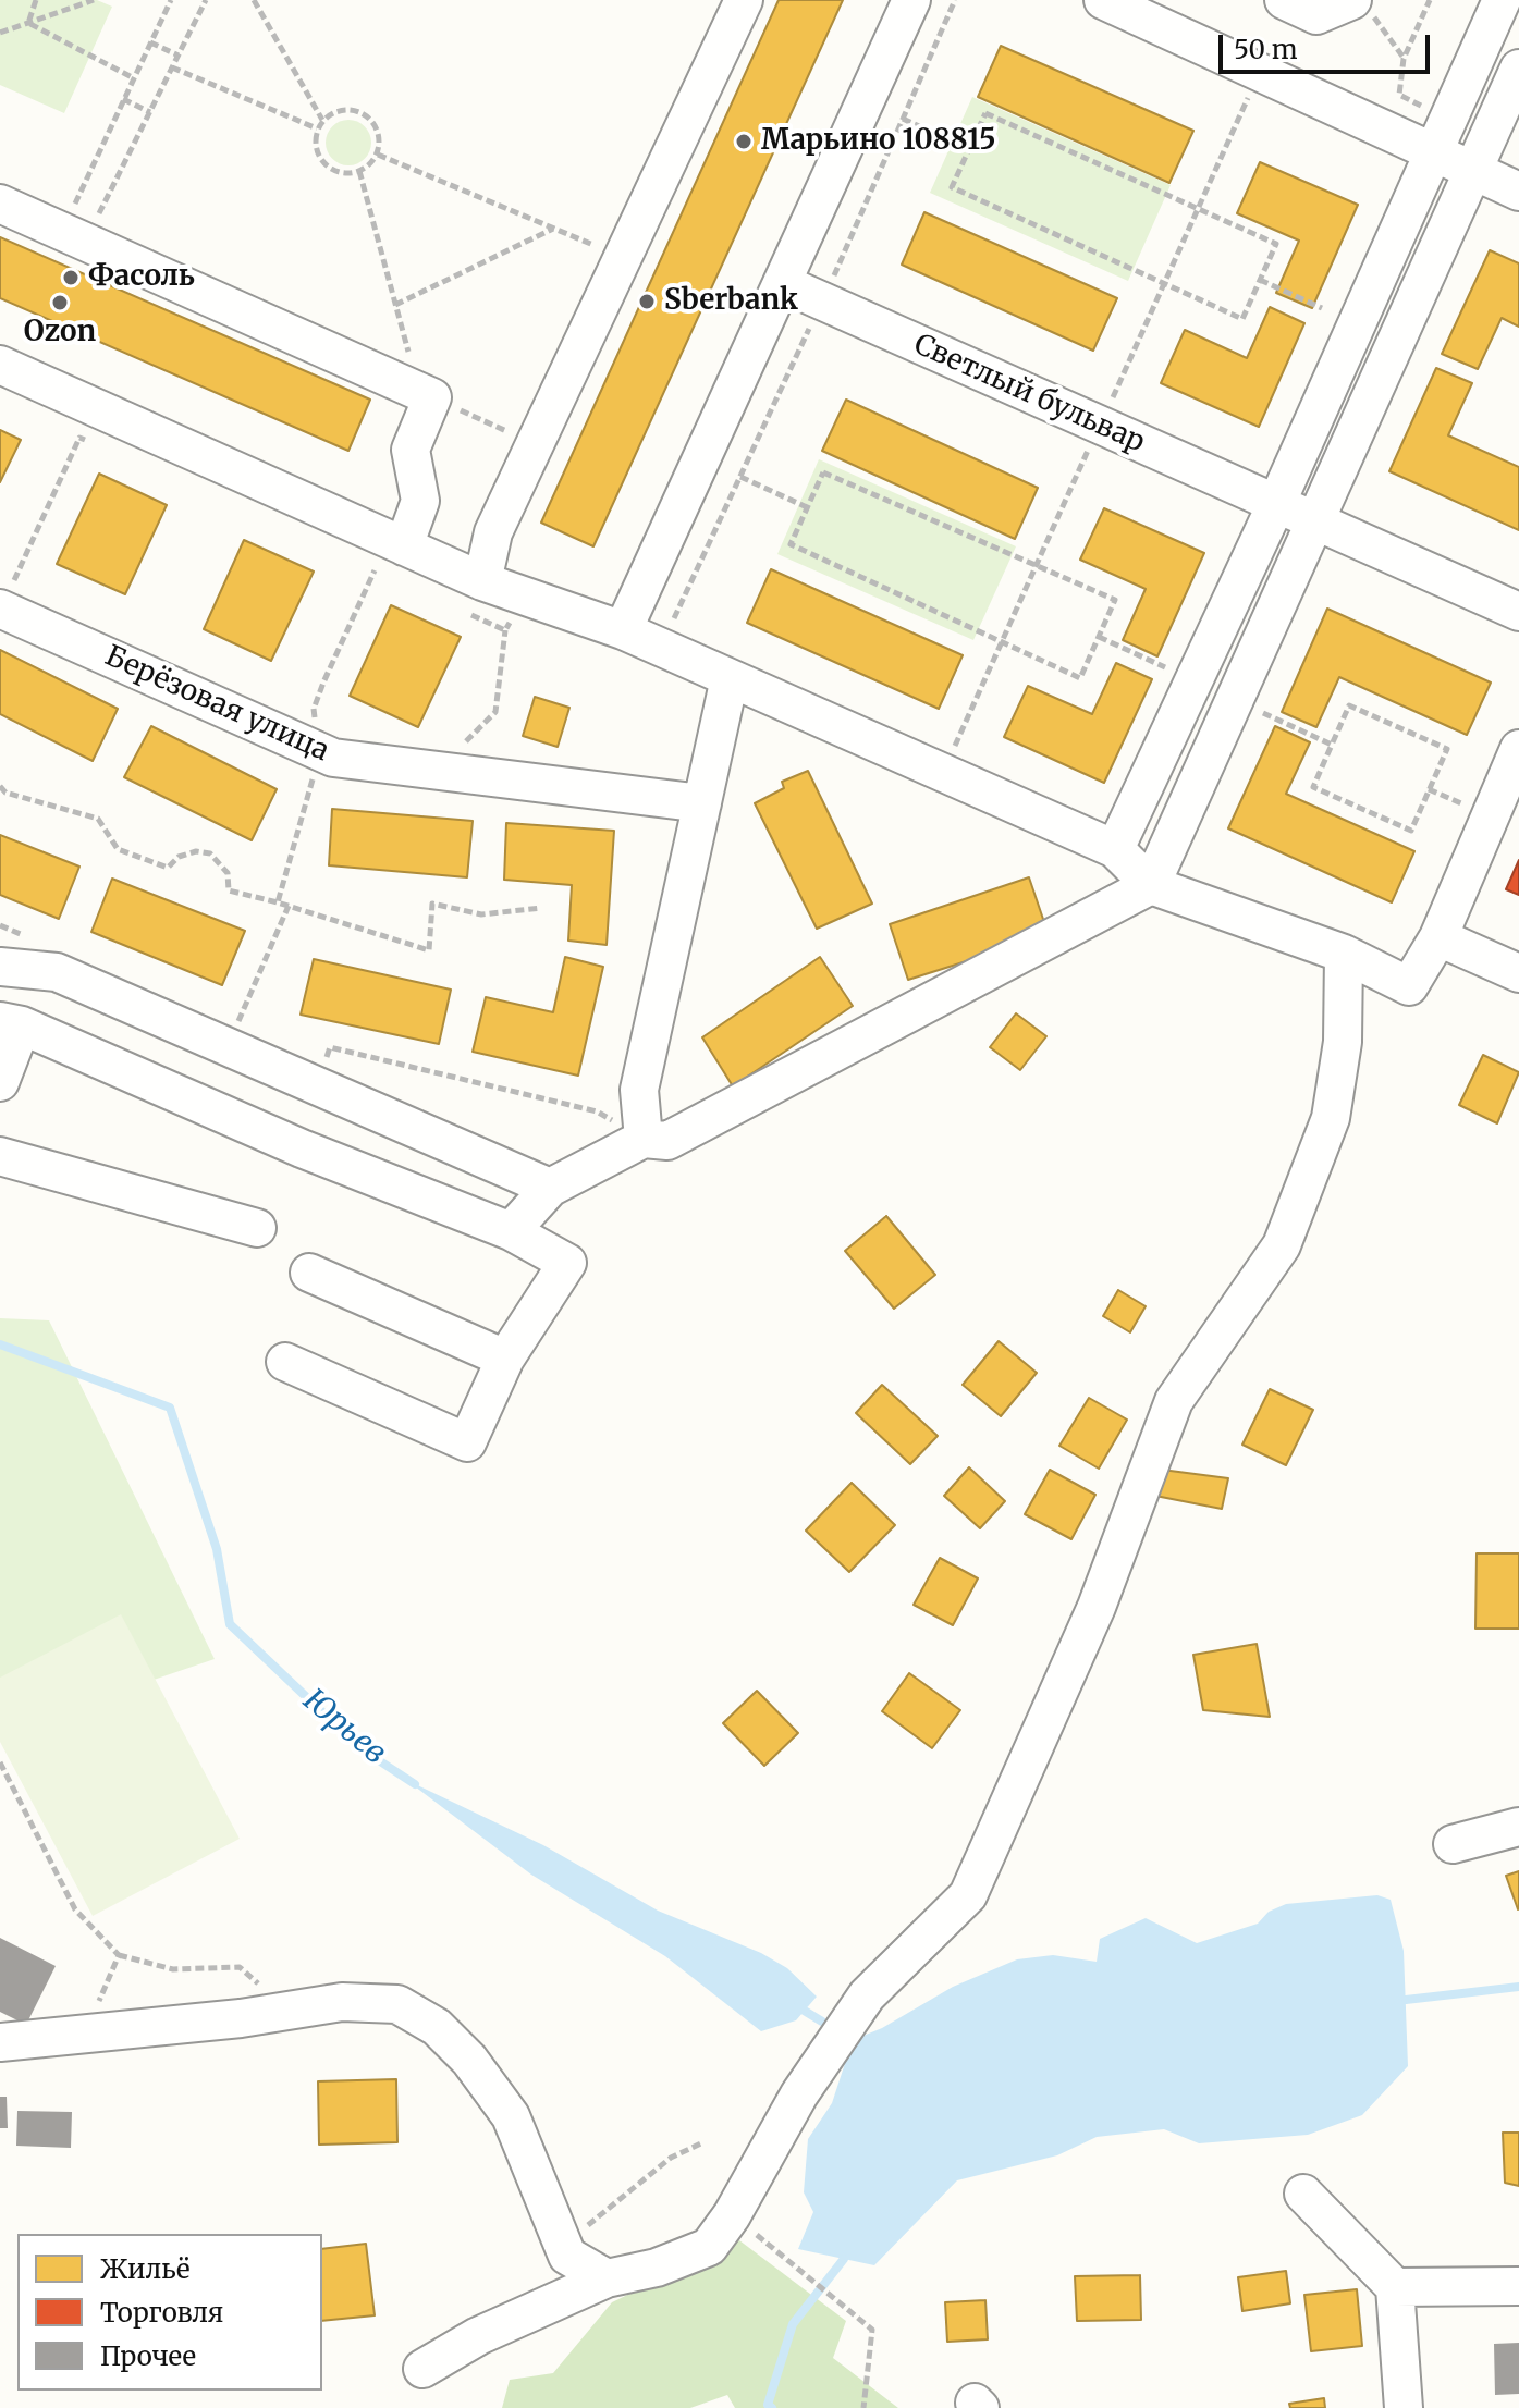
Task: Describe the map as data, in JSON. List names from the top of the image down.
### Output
{
  "streets": {
    "street": ["Светлый бульвар", "Берёзовая улица"]
  },
  "water": ["Юрьев"],
  "places": [
    "Марьино 108815",
    "Фасоль",
    "Sberbank",
    "Ozon"
  ],
  "legend": ["Жильё", "Торговля", "Прочее"],
  "scale_bar": "50 m"
}
